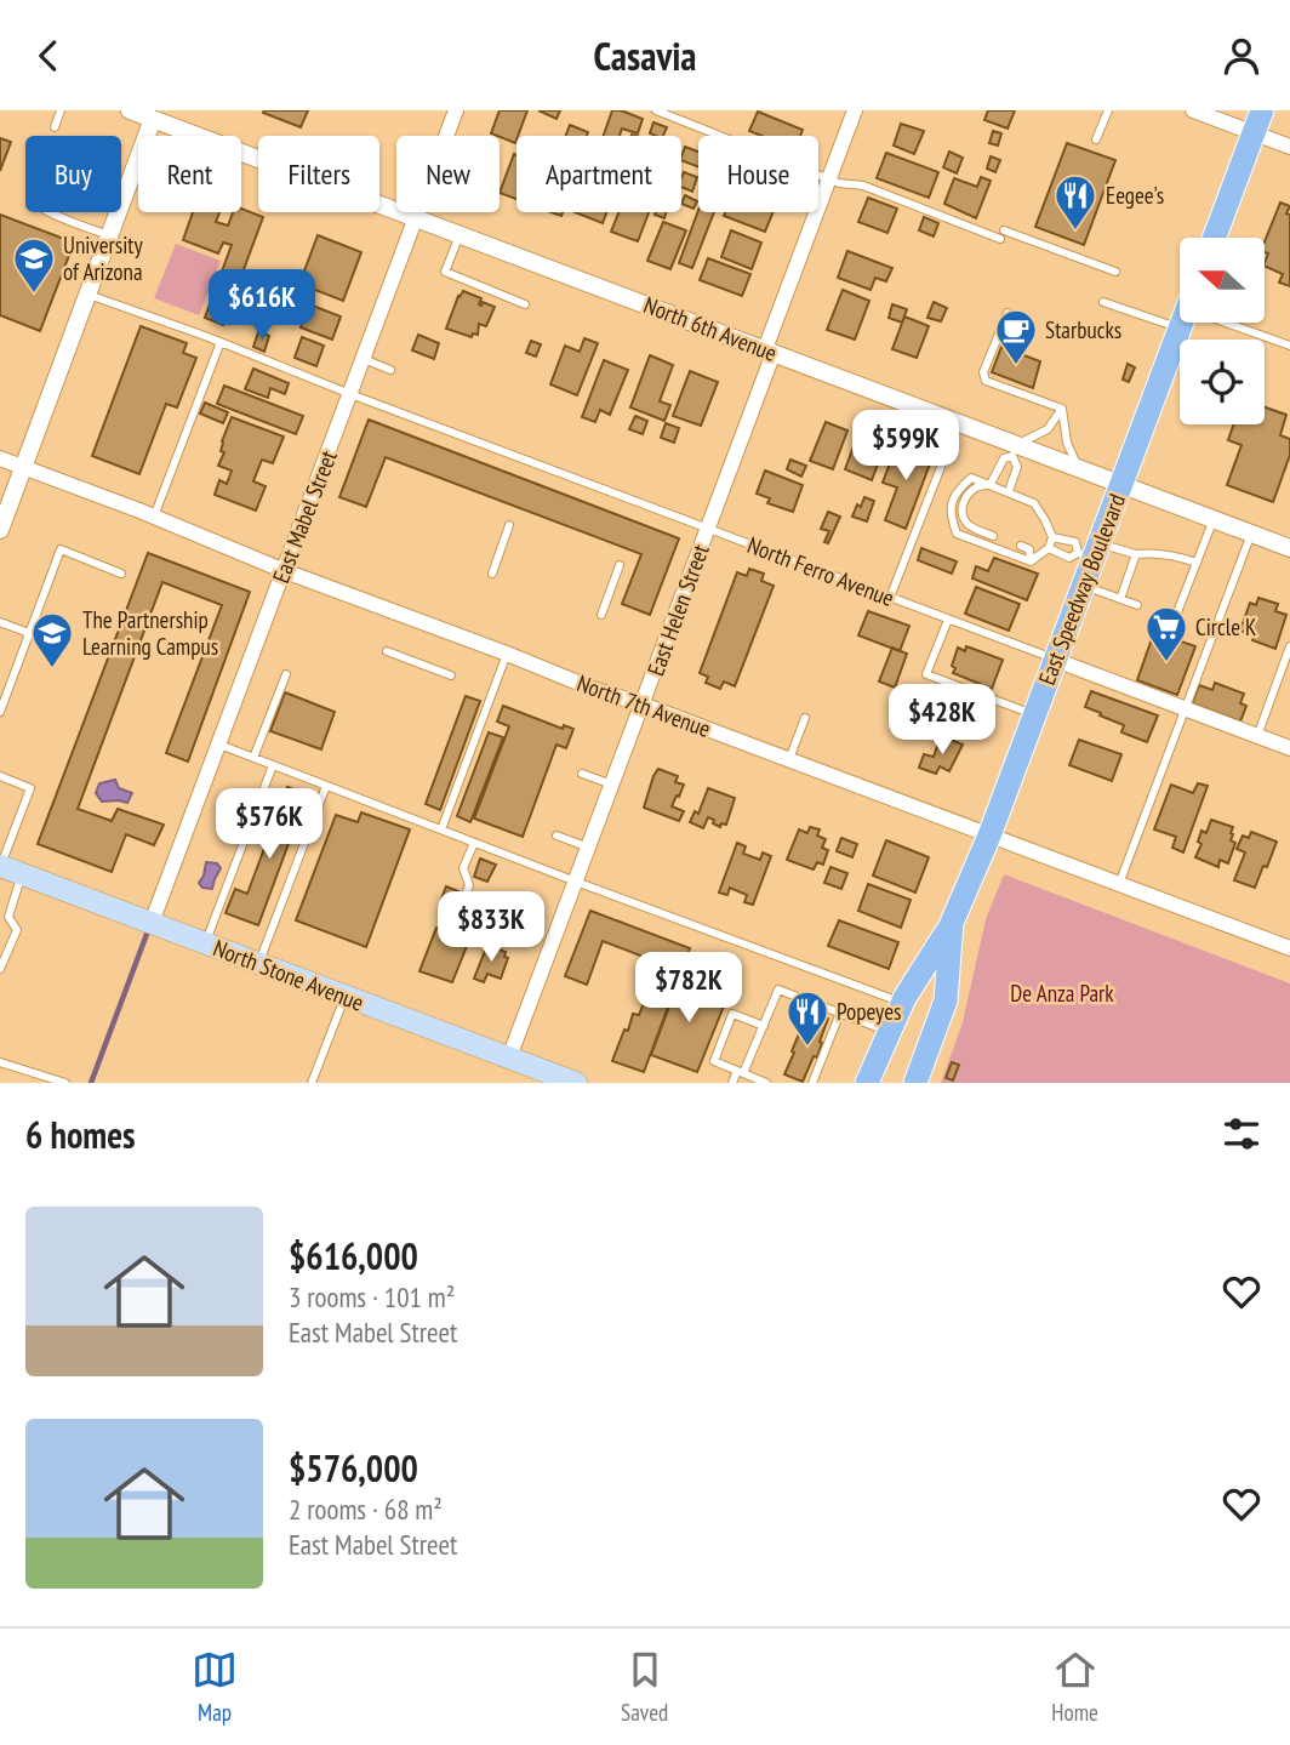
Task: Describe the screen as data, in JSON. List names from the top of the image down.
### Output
{
  "streets": {
    "main road": ["East Speedway Boulevard", "North Stone Avenue"],
    "street": [
      "North 6th Avenue",
      "East Mabel Street",
      "North Ferro Avenue",
      "East Helen Street",
      "North 7th Avenue"
    ]
  },
  "crossings": [
    ["North 6th Avenue", "East Mabel Street"],
    ["North 6th Avenue", "East Speedway Boulevard"],
    ["North 6th Avenue", "East Helen Street"],
    ["East Mabel Street", "North Ferro Avenue"],
    ["East Mabel Street", "North 7th Avenue"],
    ["East Mabel Street", "North Stone Avenue"],
    ["North Ferro Avenue", "East Speedway Boulevard"],
    ["North Ferro Avenue", "East Helen Street"],
    ["East Speedway Boulevard", "North 7th Avenue"],
    ["East Helen Street", "North 7th Avenue"],
    ["East Helen Street", "North Stone Avenue"]
  ],
  "parks": ["De Anza Park"],
  "places": {
    "restaurant": ["Eegee's", "Popeyes"],
    "school or university": ["University of Arizona", "The Partnership Learning Campus"],
    "cafe": ["Starbucks"],
    "supermarket": ["Circle K"]
  },
  "north": "left",
  "page": {
    "header": "Casavia",
    "chip": [
      "Buy",
      "Rent",
      "Filters",
      "New",
      "Apartment",
      "House"
    ],
    "price": [
      "$616K",
      "$599K",
      "$428K",
      "$576K",
      "$833K",
      "$782K"
    ],
    "heading": "6 homes",
    "list": [
      {
        "name": "$616,000",
        "note": "3 rooms · 101 m² · East Mabel Street"
      },
      {
        "name": "$576,000",
        "note": "2 rooms · 68 m² · East Mabel Street"
      }
    ],
    "tabs": ["Map", "Saved", "Home"]
  }
}
